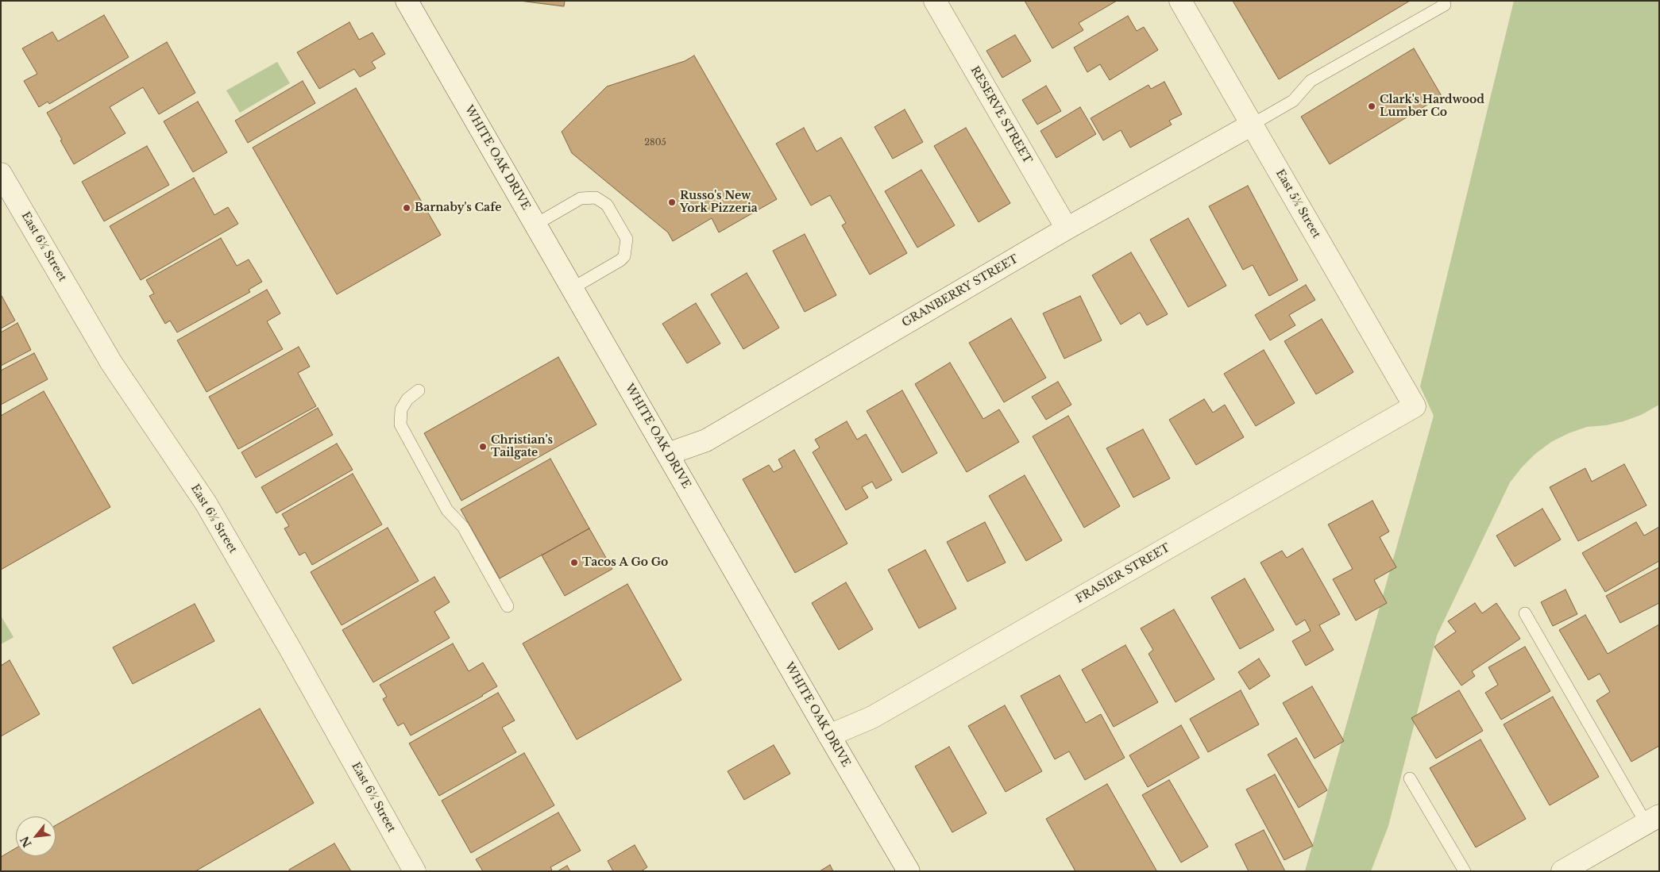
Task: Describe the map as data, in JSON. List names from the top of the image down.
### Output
{
  "streets": {
    "street": [
      "RESERVE STREET",
      "WHITE OAK DRIVE",
      "East 5½ Street",
      "East 6½ Street",
      "GRANBERRY STREET",
      "FRASIER STREET"
    ]
  },
  "crossings": [
    ["RESERVE STREET", "GRANBERRY STREET"],
    ["WHITE OAK DRIVE", "GRANBERRY STREET"],
    ["WHITE OAK DRIVE", "FRASIER STREET"],
    ["East 5½ Street", "GRANBERRY STREET"],
    ["East 5½ Street", "FRASIER STREET"]
  ],
  "places": [
    "Clark's Hardwood Lumber Co",
    "Russo's New York Pizzeria",
    "Barnaby's Cafe",
    "Christian’s Tailgate",
    "Tacos A Go Go"
  ],
  "house_numbers": ["2805"],
  "north": "bottom left"
}
